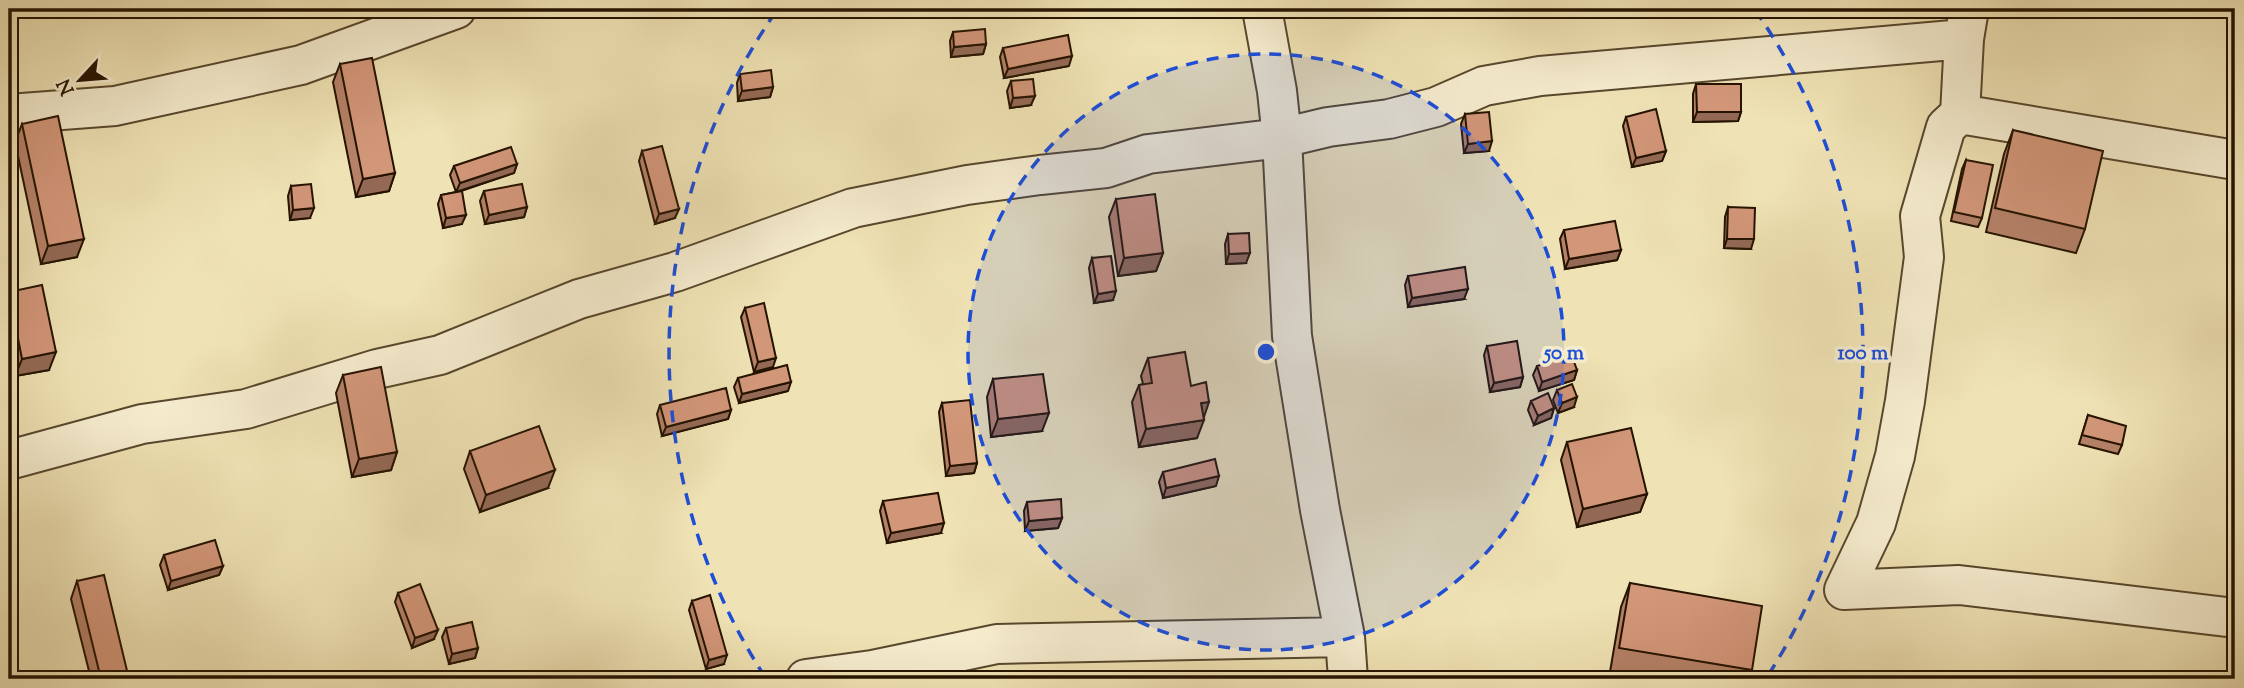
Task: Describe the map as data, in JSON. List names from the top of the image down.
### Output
{
  "north": "bottom left",
  "rings": ["50 m", "100 m"]
}
